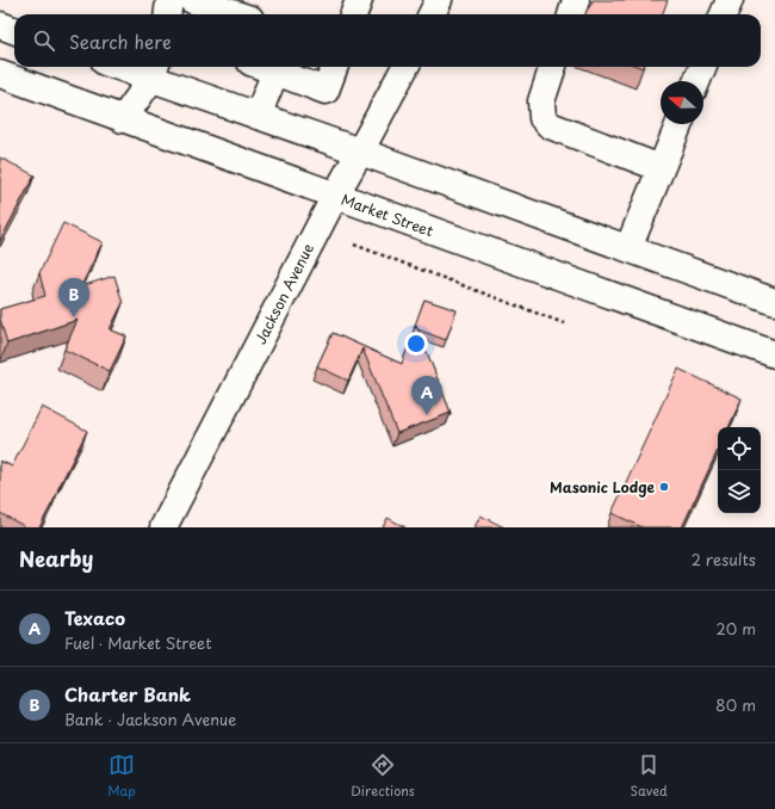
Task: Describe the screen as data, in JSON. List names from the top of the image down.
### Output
{
  "streets": {
    "main road": ["Market Street", "Jackson Avenue"]
  },
  "crossings": [
    ["Market Street", "Jackson Avenue"]
  ],
  "places": ["Masonic Lodge"],
  "north": "left",
  "page": {
    "search": "Search here",
    "pins": ["B", "A"],
    "heading": ["Nearby", "2 results"],
    "list": [
      {
        "mark": "A",
        "name": "Texaco",
        "note": "Fuel · Market Street",
        "value": "20 m"
      },
      {
        "mark": "B",
        "name": "Charter Bank",
        "note": "Bank · Jackson Avenue",
        "value": "80 m"
      }
    ],
    "nav": ["Map", "Directions", "Saved"]
  }
}
